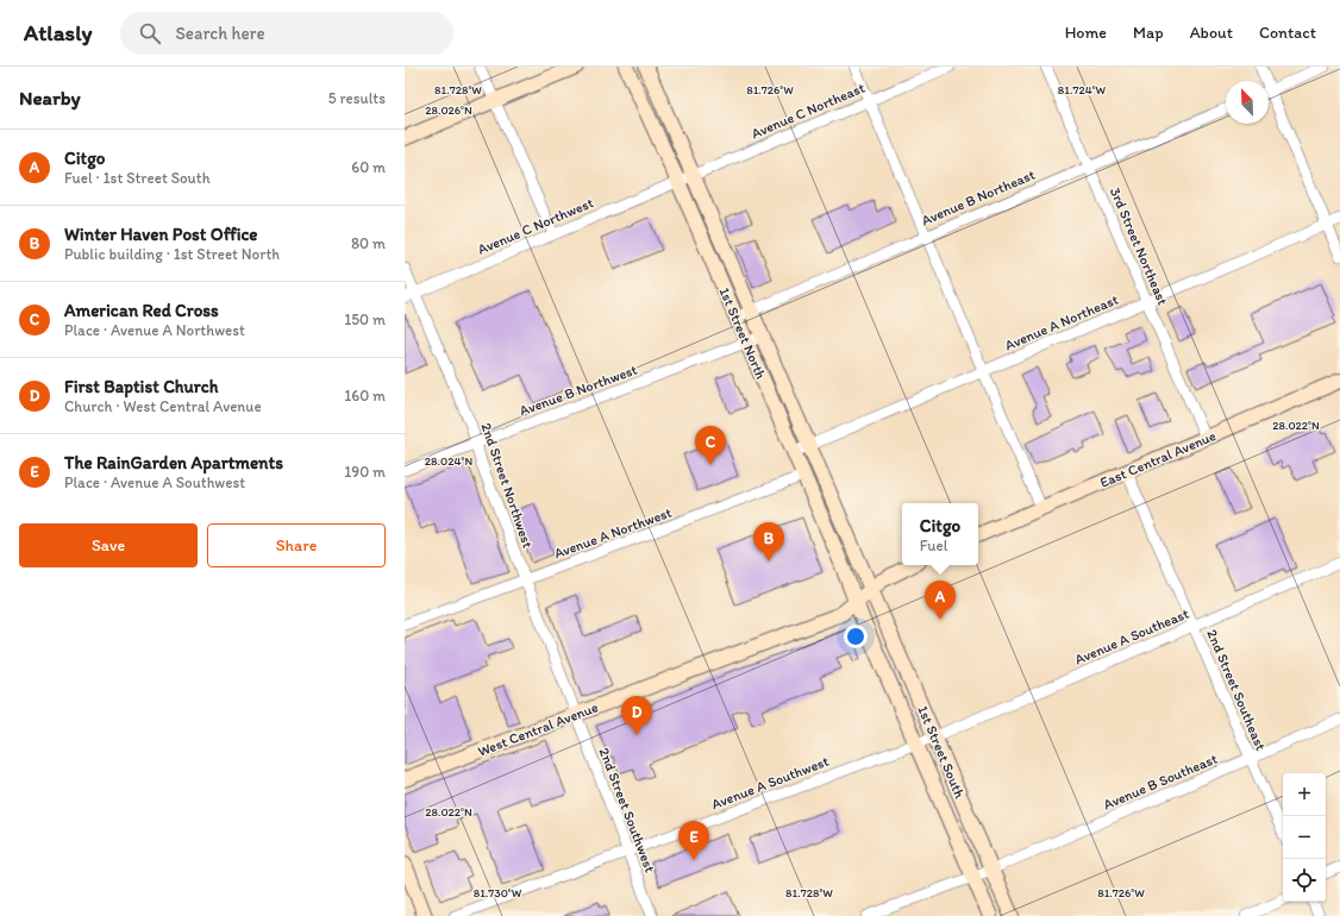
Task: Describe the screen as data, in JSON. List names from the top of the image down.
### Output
{
  "streets": {
    "main road": [
      "1st Street North",
      "East Central Avenue",
      "West Central Avenue",
      "1st Street South"
    ],
    "street": [
      "Avenue C Northeast",
      "Avenue B Northeast",
      "Avenue C Northwest",
      "3rd Street Northeast",
      "Avenue A Northeast",
      "Avenue B Northwest",
      "2nd Street Northwest",
      "Avenue A Northwest",
      "Avenue A Southeast",
      "2nd Street Southeast",
      "Avenue B Southeast",
      "Avenue A Southwest",
      "2nd Street Southwest"
    ]
  },
  "crossings": [
    ["Avenue C Northeast", "Avenue C Northwest"],
    ["Avenue C Northeast", "1st Street North"],
    ["Avenue B Northeast", "3rd Street Northeast"],
    ["Avenue B Northeast", "1st Street North"],
    ["Avenue C Northwest", "1st Street North"],
    ["Avenue C Northwest", "2nd Street Northwest"],
    ["3rd Street Northeast", "Avenue A Northeast"],
    ["3rd Street Northeast", "East Central Avenue"],
    ["Avenue A Northeast", "1st Street North"],
    ["1st Street North", "Avenue B Northwest"],
    ["1st Street North", "Avenue A Northwest"],
    ["1st Street North", "West Central Avenue"],
    ["1st Street North", "1st Street South"],
    ["Avenue B Northwest", "2nd Street Northwest"],
    ["East Central Avenue", "2nd Street Southeast"],
    ["2nd Street Northwest", "Avenue A Northwest"],
    ["2nd Street Northwest", "West Central Avenue"],
    ["2nd Street Northwest", "2nd Street Southwest"],
    ["Avenue A Southeast", "2nd Street Southeast"],
    ["Avenue A Southeast", "1st Street South"],
    ["Avenue A Southeast", "Avenue A Southwest"],
    ["2nd Street Southeast", "Avenue B Southeast"],
    ["West Central Avenue", "1st Street South"],
    ["West Central Avenue", "2nd Street Southwest"],
    ["1st Street South", "Avenue B Southeast"],
    ["1st Street South", "Avenue A Southwest"],
    ["Avenue A Southwest", "2nd Street Southwest"]
  ],
  "north": "top left",
  "page": {
    "header": "Atlasly",
    "search": "Search here",
    "nav": [
      "Home",
      "Map",
      "About",
      "Contact"
    ],
    "heading": ["Nearby", "5 results"],
    "list": [
      {
        "mark": "A",
        "name": "Citgo",
        "note": "Fuel · 1st Street South",
        "value": "60 m"
      },
      {
        "mark": "B",
        "name": "Winter Haven Post Office",
        "note": "Public building · 1st Street North",
        "value": "80 m"
      },
      {
        "mark": "C",
        "name": "American Red Cross",
        "note": "Place · Avenue A Northwest",
        "value": "150 m"
      },
      {
        "mark": "D",
        "name": "First Baptist Church",
        "note": "Church · West Central Avenue",
        "value": "160 m"
      },
      {
        "mark": "E",
        "name": "The RainGarden Apartments",
        "note": "Place · Avenue A Southwest",
        "value": "190 m"
      }
    ],
    "pins": [
      "C",
      "B",
      "A",
      "D",
      "E"
    ],
    "popup": ["Citgo", "Fuel"],
    "buttons": ["Save", "Share"],
    "map_buttons": ["+", "−"]
  },
  "coordinates": [
    "81.728°W",
    "81.726°W",
    "81.724°W",
    "28.026°N",
    "28.022°N",
    "28.024°N",
    "81.730°W"
  ]
}
